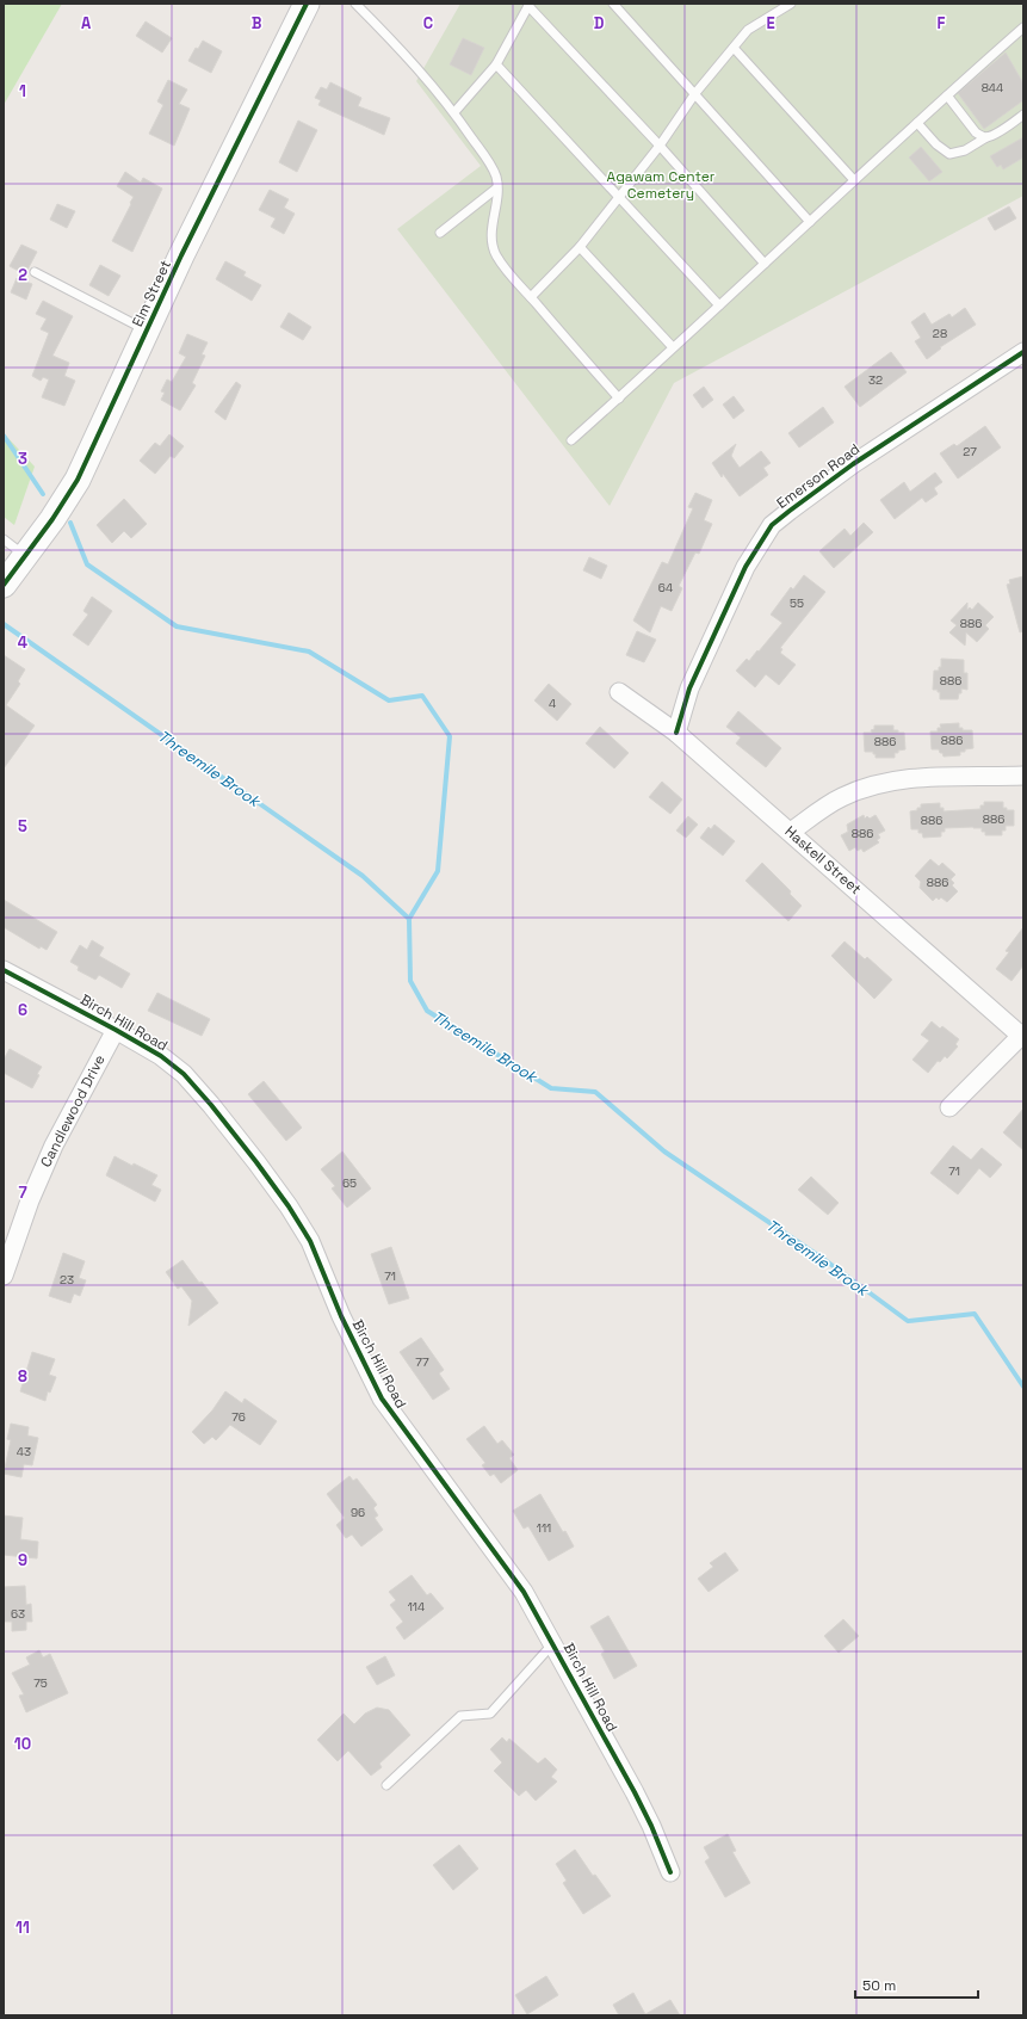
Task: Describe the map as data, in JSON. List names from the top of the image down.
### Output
{
  "streets": {
    "street": [
      "Elm Street",
      "Emerson Road",
      "Haskell Street",
      "Birch Hill Road",
      "Candlewood Drive"
    ]
  },
  "crossings": [
    ["Emerson Road", "Haskell Street"],
    ["Birch Hill Road", "Candlewood Drive"]
  ],
  "water": ["Threemile Brook"],
  "parks": ["Agawam Center Cemetery"],
  "house_numbers": [
    "844",
    "28",
    "32",
    "27",
    "64",
    "55",
    "886",
    "886",
    "4",
    "886",
    "886",
    "886",
    "886",
    "886",
    "886",
    "71",
    "65",
    "71",
    "23",
    "77",
    "76",
    "43",
    "96",
    "111",
    "114",
    "63",
    "75"
  ],
  "scale_bar": "50 m",
  "grid": {
    "columns": [
      "A",
      "B",
      "C",
      "D",
      "E",
      "F"
    ],
    "rows": [
      "1",
      "2",
      "3",
      "4",
      "5",
      "6",
      "7",
      "8",
      "9",
      "10",
      "11"
    ]
  }
}
